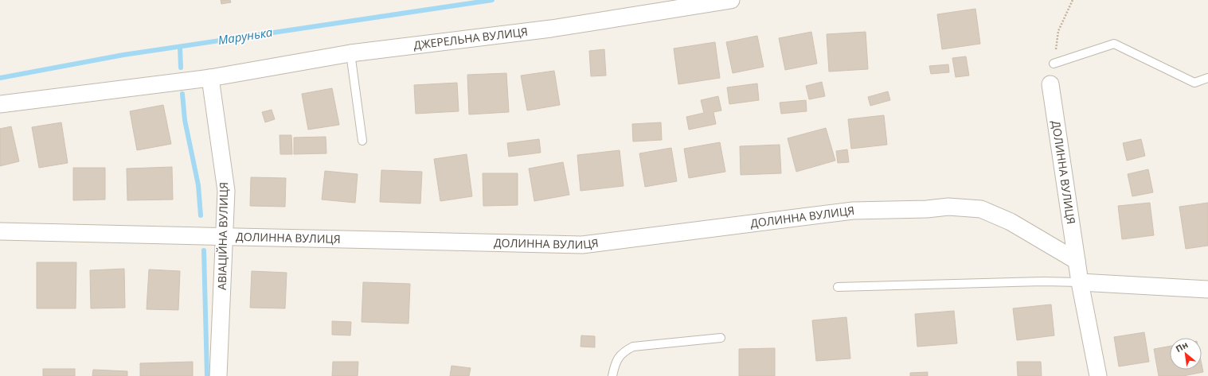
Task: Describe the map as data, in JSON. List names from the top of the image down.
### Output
{
  "streets": {
    "street": ["ДЖЕРЕЛЬНА ВУЛИЦЯ", "ДОЛИННА ВУЛИЦЯ", "АВІАЦІЙНА ВУЛИЦЯ"]
  },
  "crossings": [
    ["ДЖЕРЕЛЬНА ВУЛИЦЯ", "АВІАЦІЙНА ВУЛИЦЯ"],
    ["ДОЛИННА ВУЛИЦЯ", "АВІАЦІЙНА ВУЛИЦЯ"]
  ],
  "water": ["Марунька"],
  "north": "top left"
}
